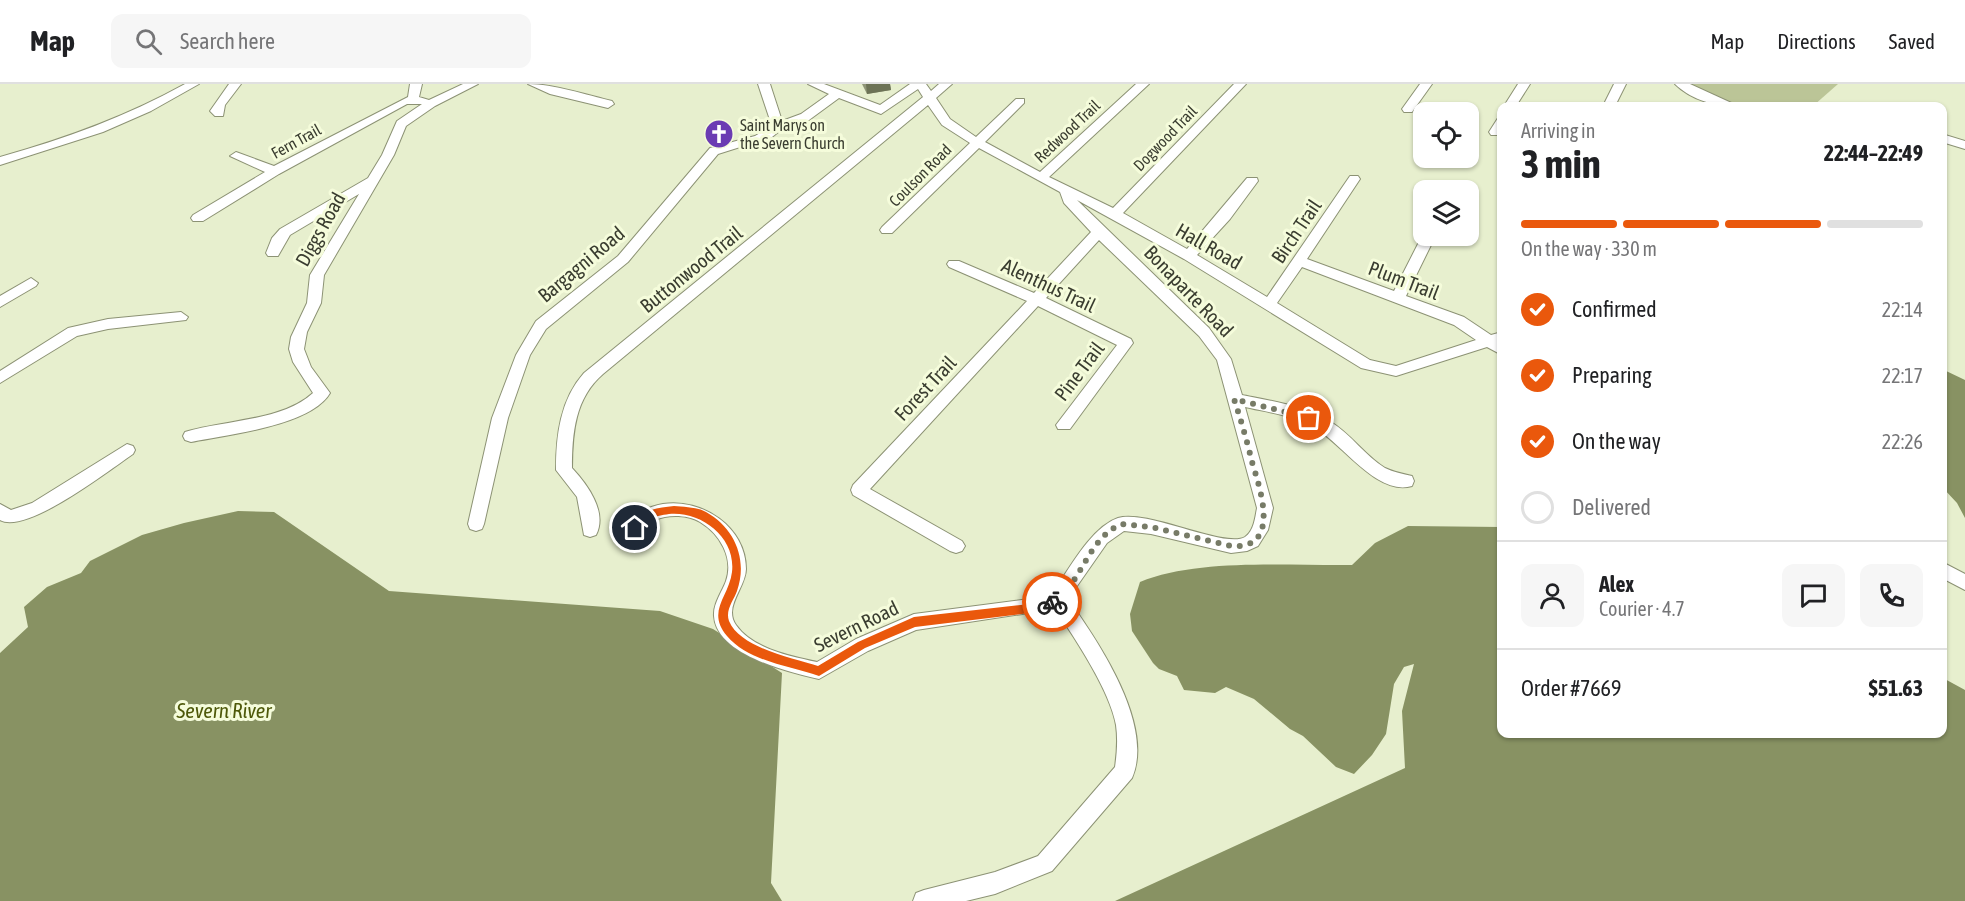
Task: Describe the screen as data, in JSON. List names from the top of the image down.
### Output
{
  "streets": {
    "street": [
      "Redwood Trail",
      "Dogwood Trail",
      "Fern Trail",
      "Coulson Road",
      "Diggs Road",
      "Birch Trail",
      "Hall Road",
      "Bargagni Road",
      "Buttonwood Trail",
      "Plum Trail",
      "Alenthus Trail",
      "Bonaparte Road",
      "Pine Trail",
      "Forest Trail",
      "Severn Road"
    ]
  },
  "crossings": [
    ["Redwood Trail", "Hall Road"],
    ["Dogwood Trail", "Hall Road"],
    ["Coulson Road", "Hall Road"],
    ["Birch Trail", "Hall Road"],
    ["Birch Trail", "Plum Trail"],
    ["Hall Road", "Buttonwood Trail"],
    ["Hall Road", "Bonaparte Road"],
    ["Alenthus Trail", "Pine Trail"],
    ["Alenthus Trail", "Forest Trail"],
    ["Bonaparte Road", "Forest Trail"],
    ["Bonaparte Road", "Severn Road"]
  ],
  "water": ["Severn River"],
  "places": {
    "church": ["Saint Marys on the Severn Church"]
  },
  "page": {
    "header": "Map",
    "search": "Search here",
    "nav": ["Map", "Directions", "Saved"],
    "heading": ["3 min", "Arriving in", "22:44–22:49"],
    "panel": [
      "Alex",
      "Courier · 4.7",
      "Order #7669",
      "$51.63"
    ],
    "bar": "On the way · 330 m",
    "list": [
      ["Confirmed", "22:14"],
      ["Preparing", "22:17"],
      ["On the way", "22:26"],
      "Delivered"
    ]
  }
}
